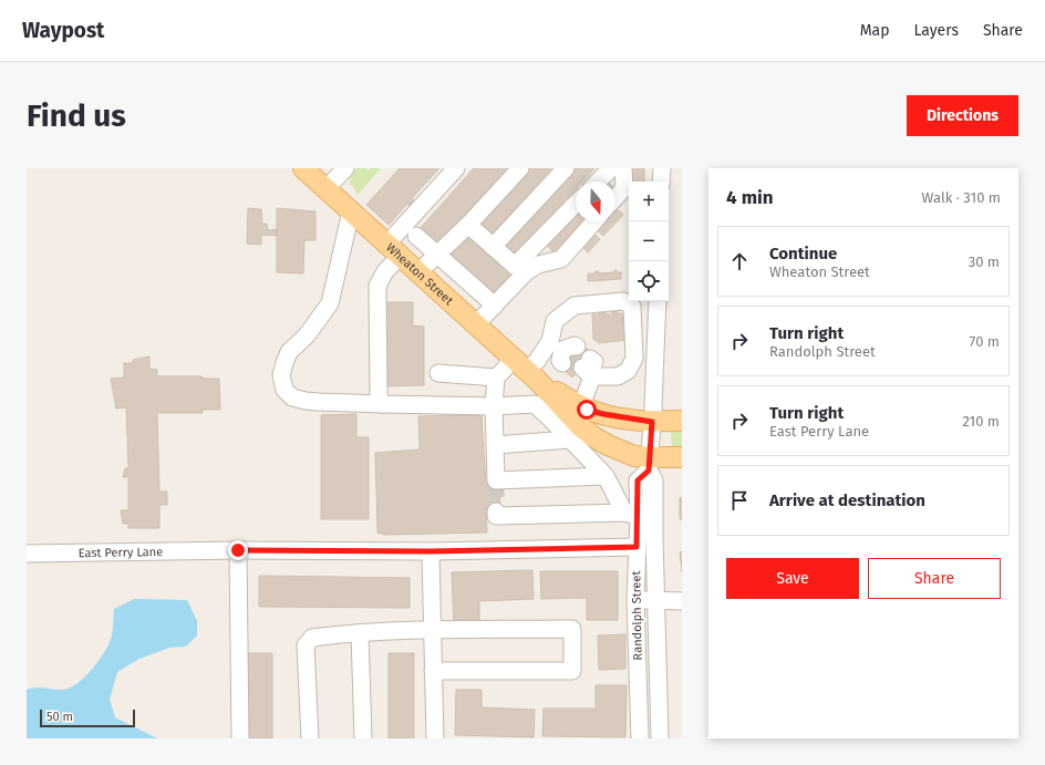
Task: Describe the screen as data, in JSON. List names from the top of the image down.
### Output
{
  "streets": {
    "main road": ["Wheaton Street"],
    "street": ["East Perry Lane", "Randolph Street"]
  },
  "crossings": [
    ["Wheaton Street", "Randolph Street"]
  ],
  "scale_bar": "50 m",
  "north": "bottom",
  "page": {
    "header": "Waypost",
    "nav": ["Map", "Layers", "Share"],
    "buttons": [
      "Directions",
      ["Save", "Share"]
    ],
    "title": "Find us",
    "heading": ["4 min", "Walk · 310 m"],
    "map_buttons": ["+", "−"],
    "list": [
      ["Continue", "Wheaton Street", "30 m"],
      ["Turn right", "Randolph Street", "70 m"],
      ["Turn right", "East Perry Lane", "210 m"],
      "Arrive at destination"
    ],
    "scale": "50 m"
  }
}
